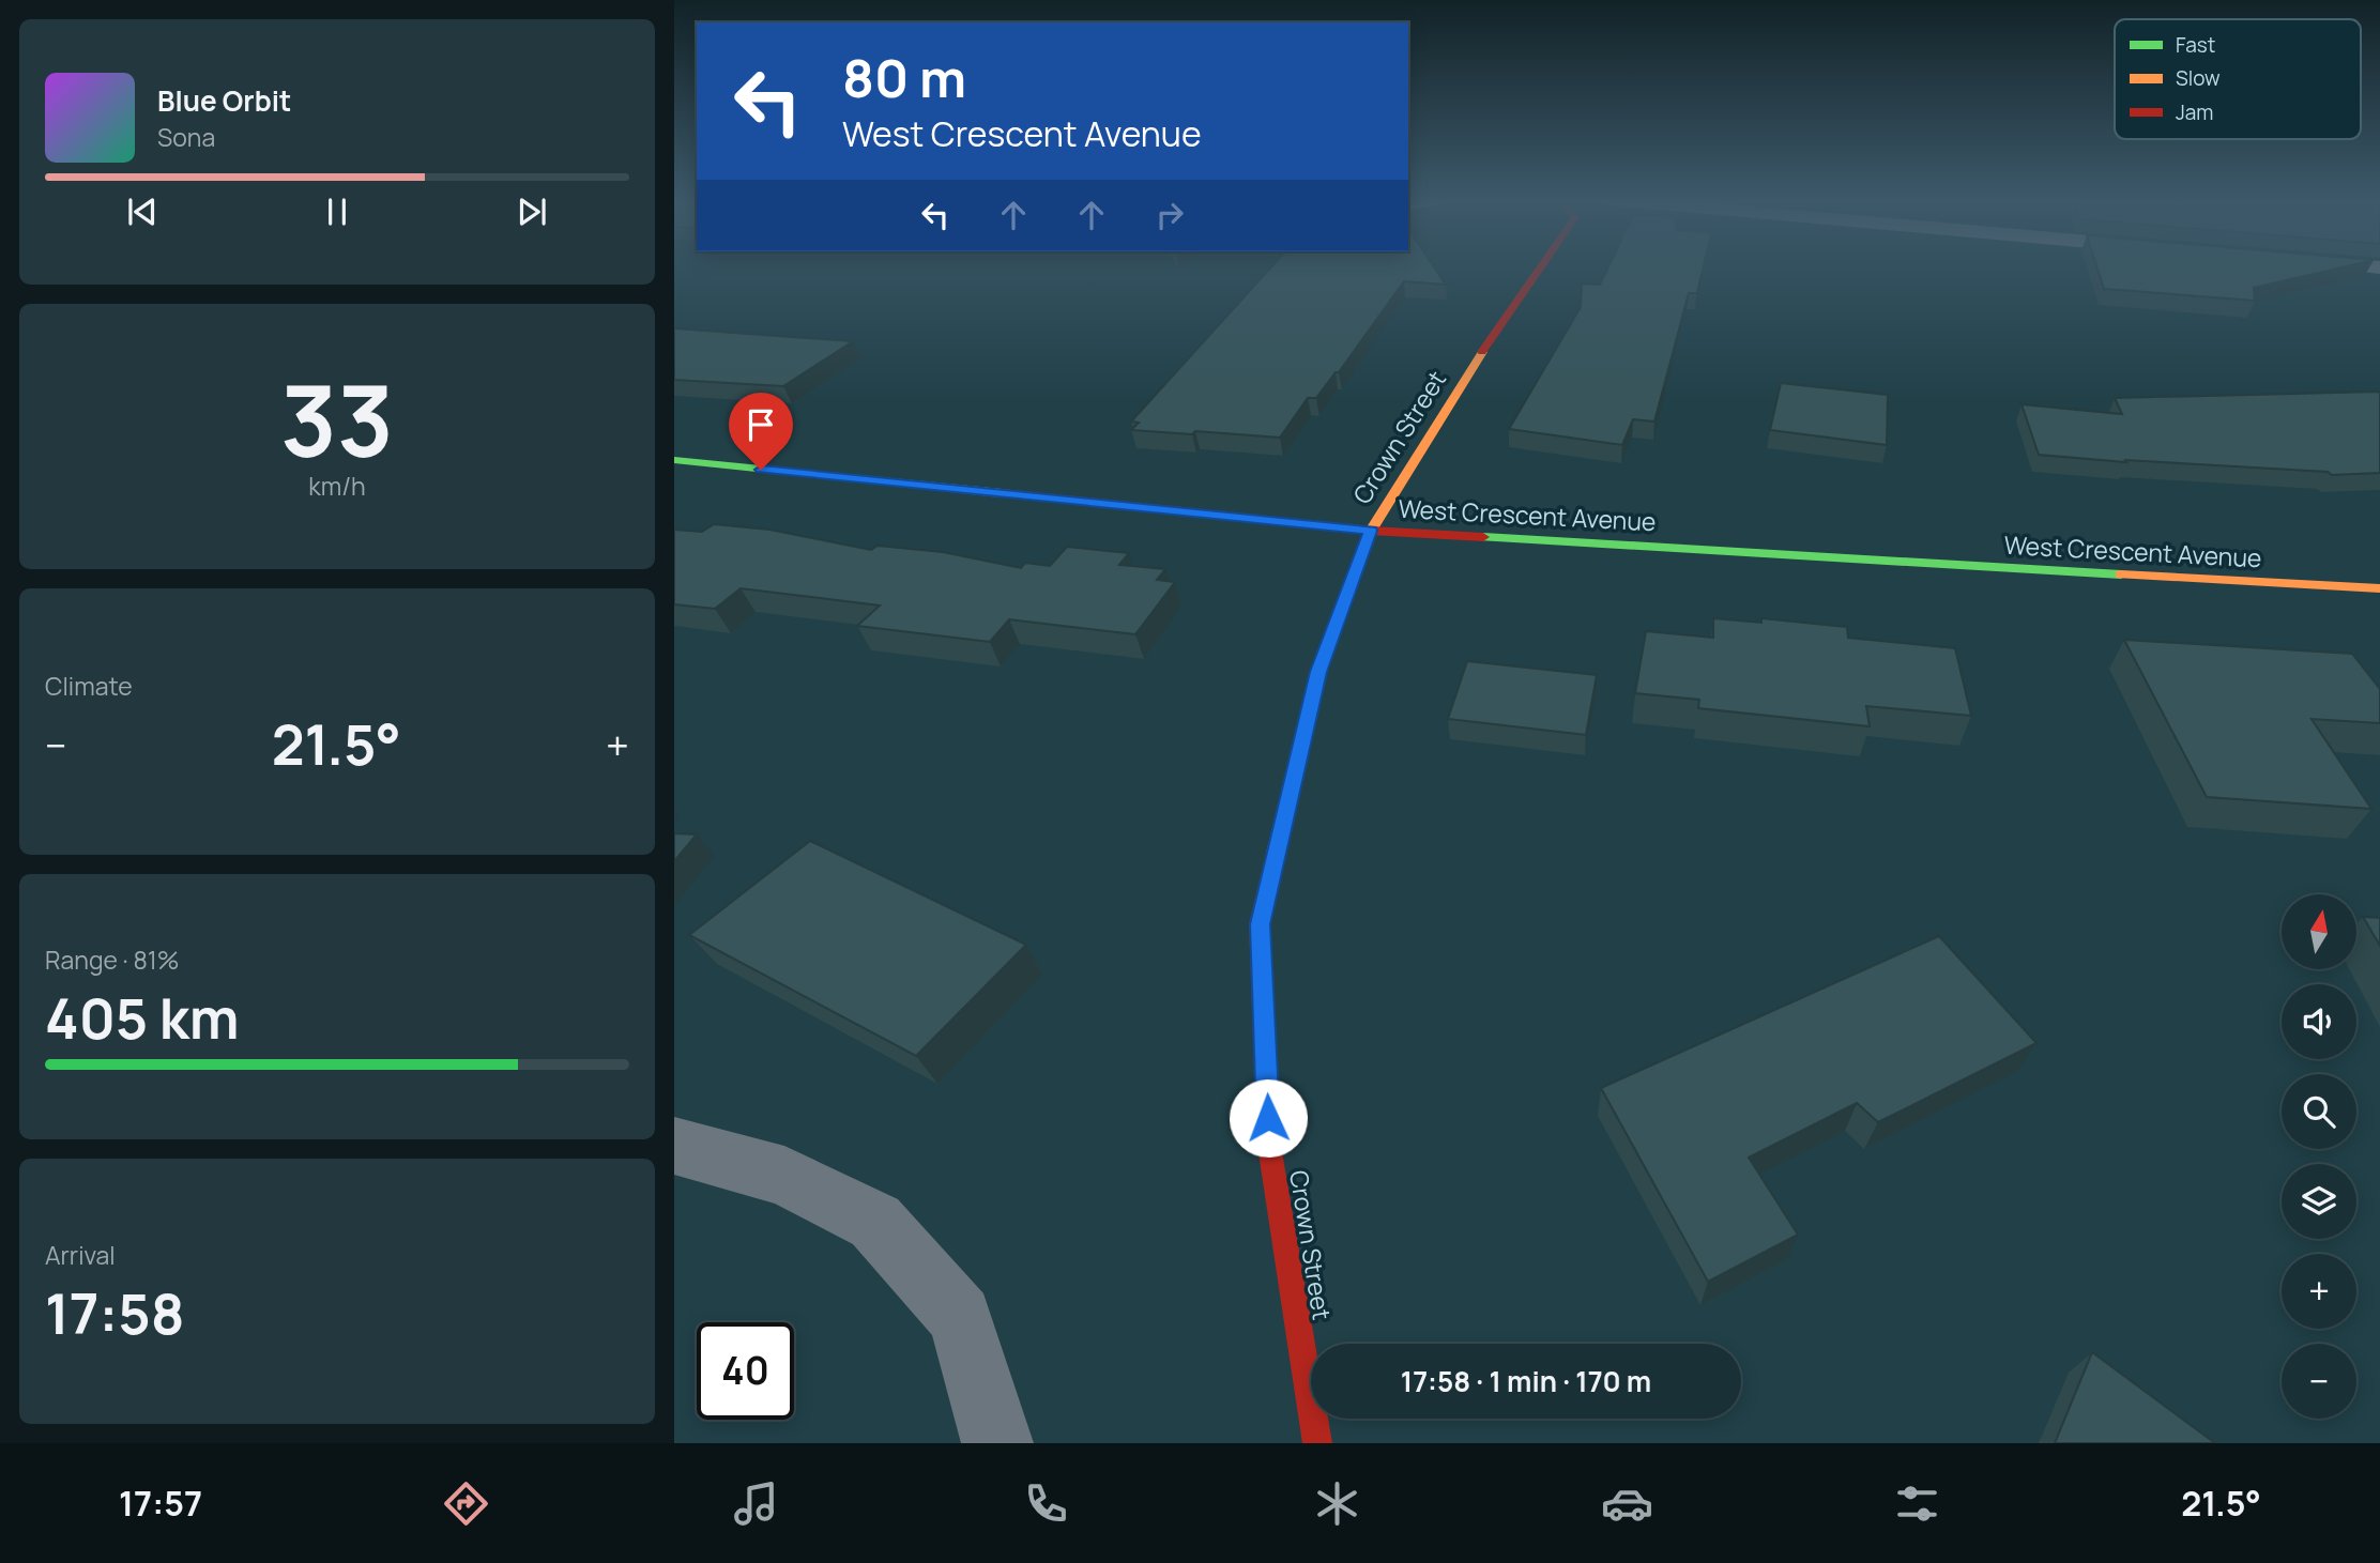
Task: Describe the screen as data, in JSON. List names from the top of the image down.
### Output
{
  "streets": {
    "street": ["Crown Street", "West Crescent Avenue"]
  },
  "crossings": [
    ["Crown Street", "West Crescent Avenue"]
  ],
  "legend": ["Fast", "Slow", "Jam"],
  "north": "top",
  "page": {
    "turn": ["80 m", "West Crescent Avenue"],
    "song": ["Blue Orbit", "Sona"],
    "tile": [
      ["33", "km/h"],
      "Climate",
      ["Range · 81%", "405 km"],
      ["Arrival", "17:58"]
    ],
    "heat": ["−", "21.5°", "+"],
    "map_buttons": ["+", "−"],
    "limit": "40",
    "trip": "17:58 · 1 min · 170 m",
    "tabs": ["17:57", "21.5°"]
  }
}
